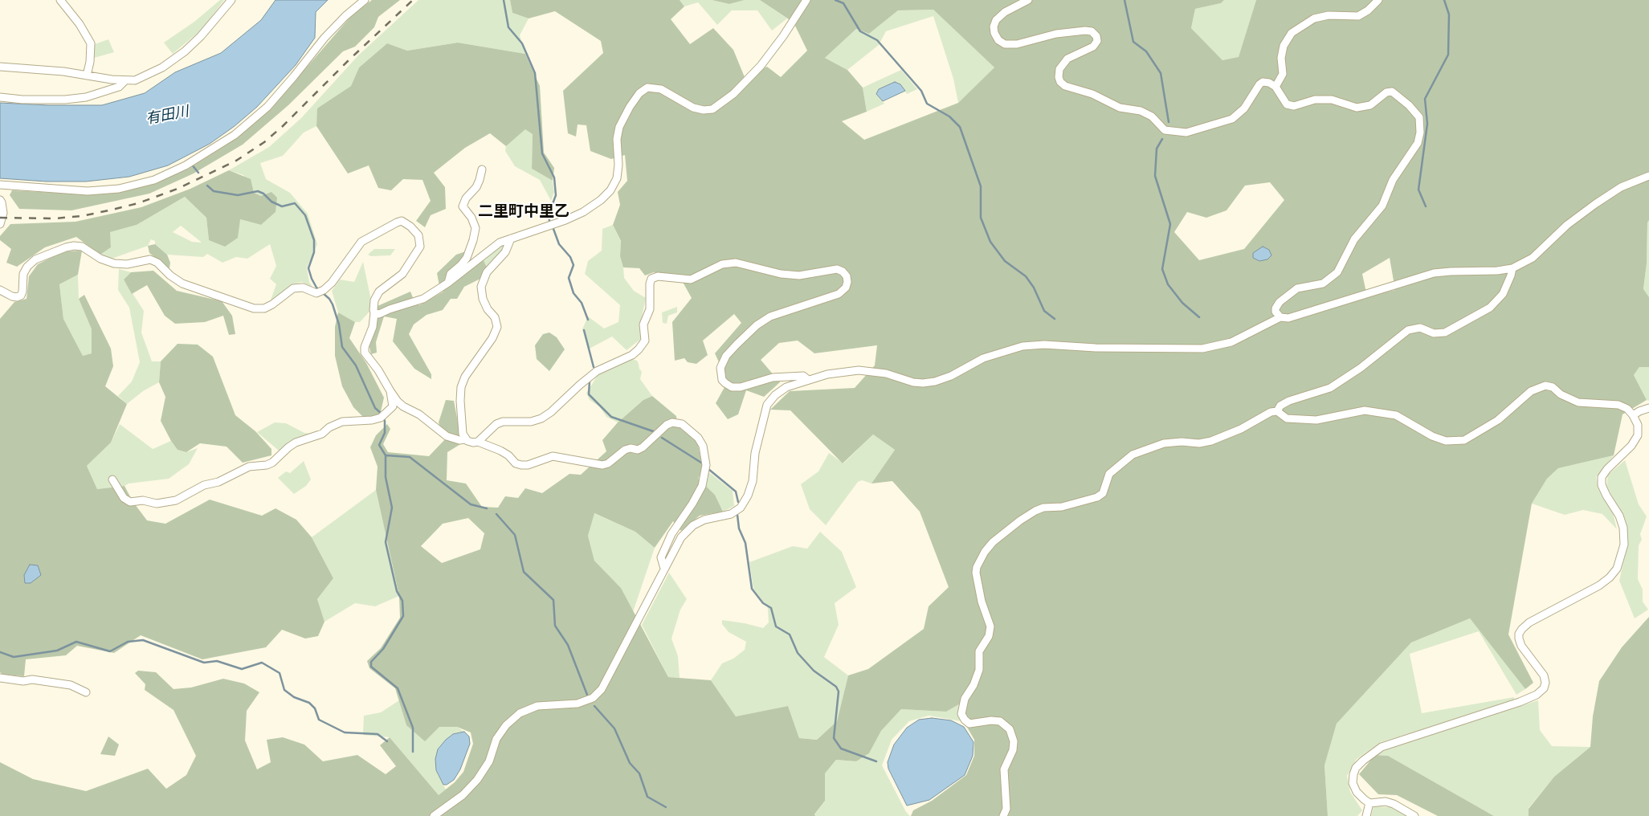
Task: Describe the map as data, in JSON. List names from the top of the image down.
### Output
{
  "districts": ["二里町中里乙"],
  "water": ["有田川"]
}
